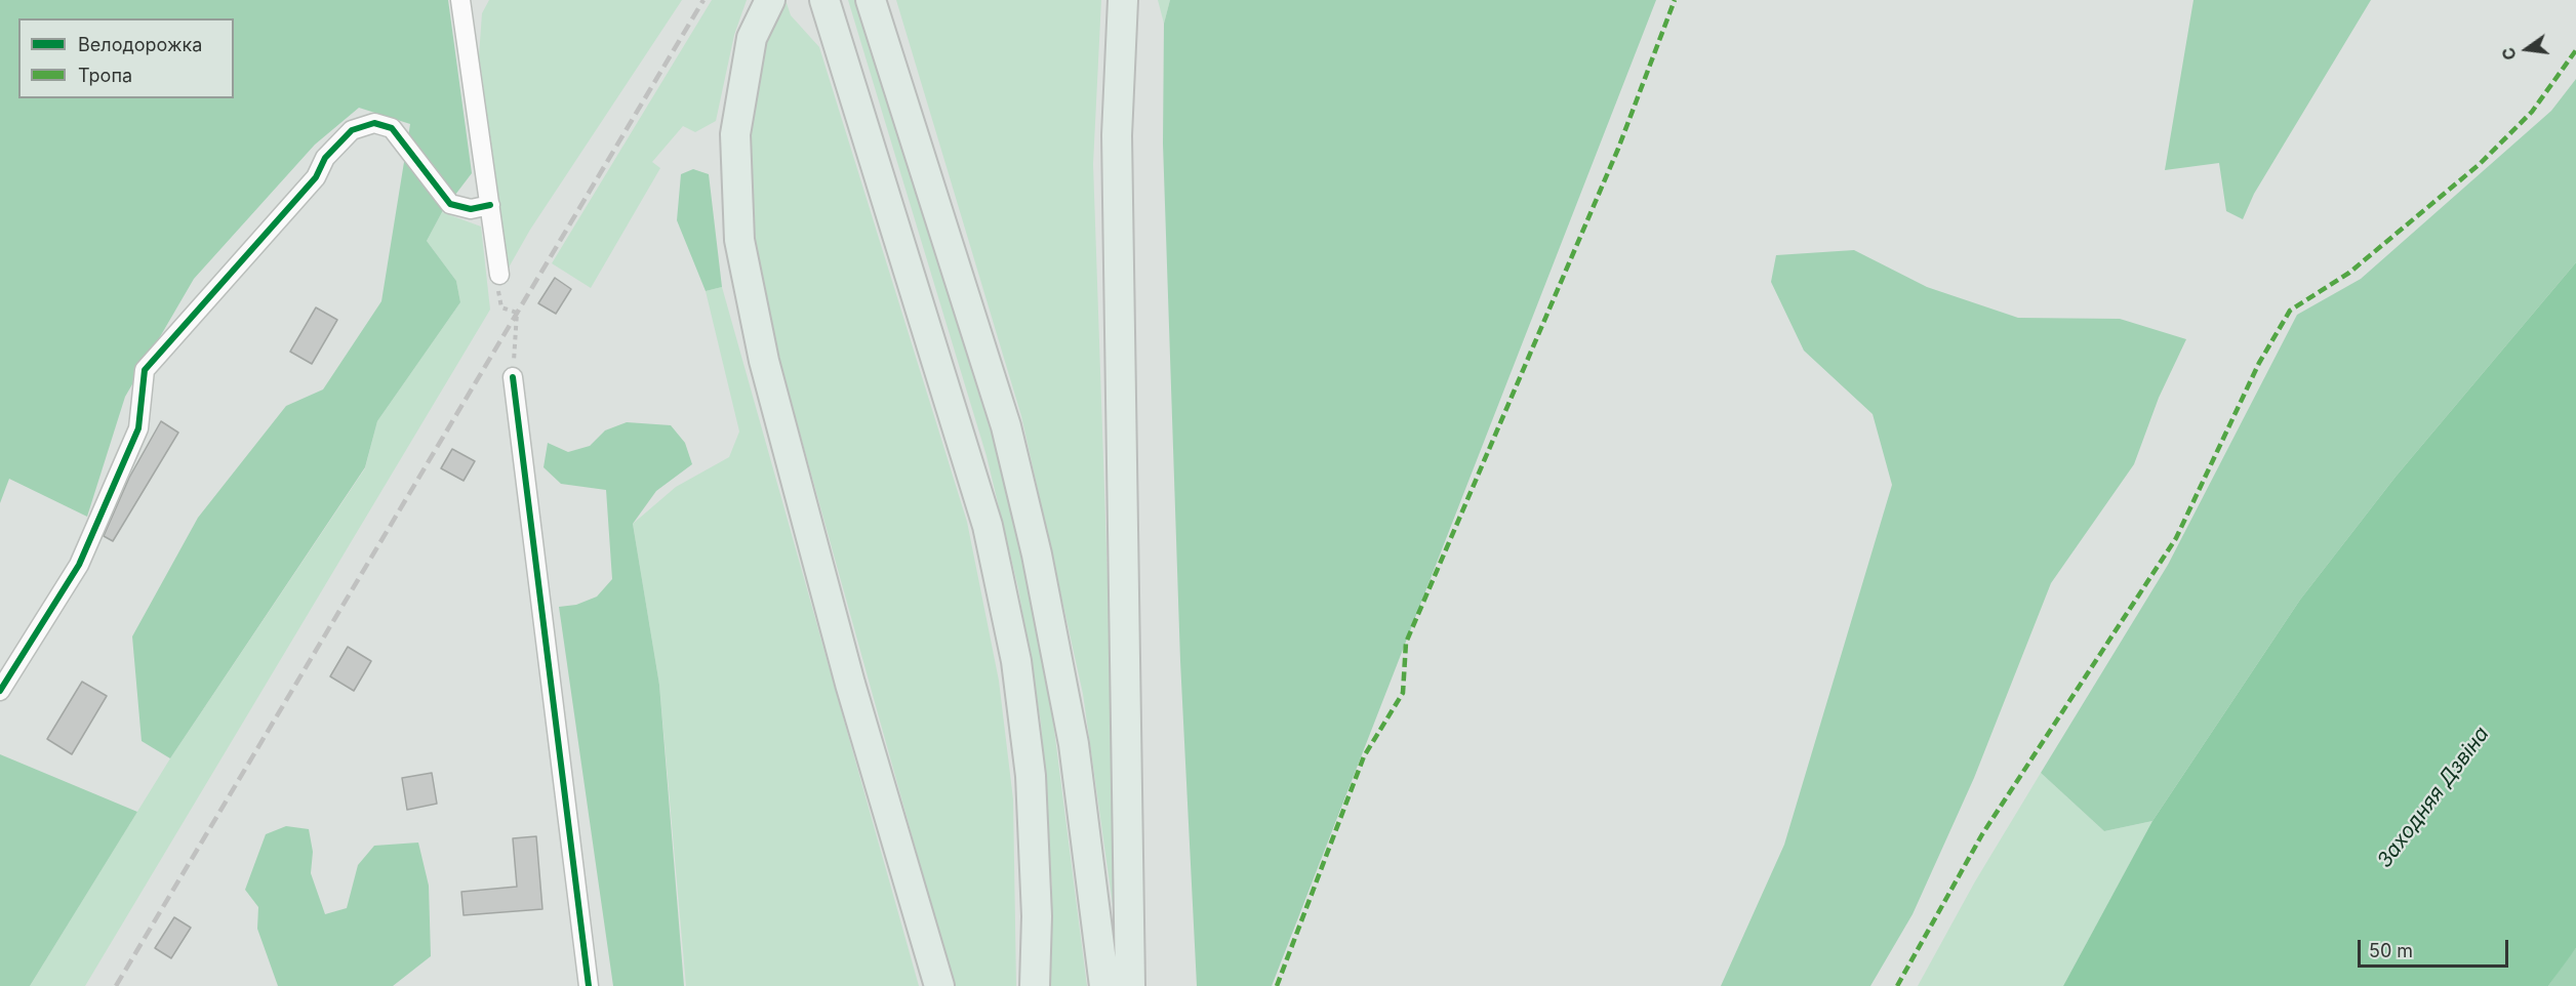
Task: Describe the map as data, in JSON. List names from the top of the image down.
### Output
{
  "water": ["Заходняя Дзвіна"],
  "legend": ["Велодорожка", "Тропа"],
  "scale_bar": "50 m",
  "north": "left"
}
